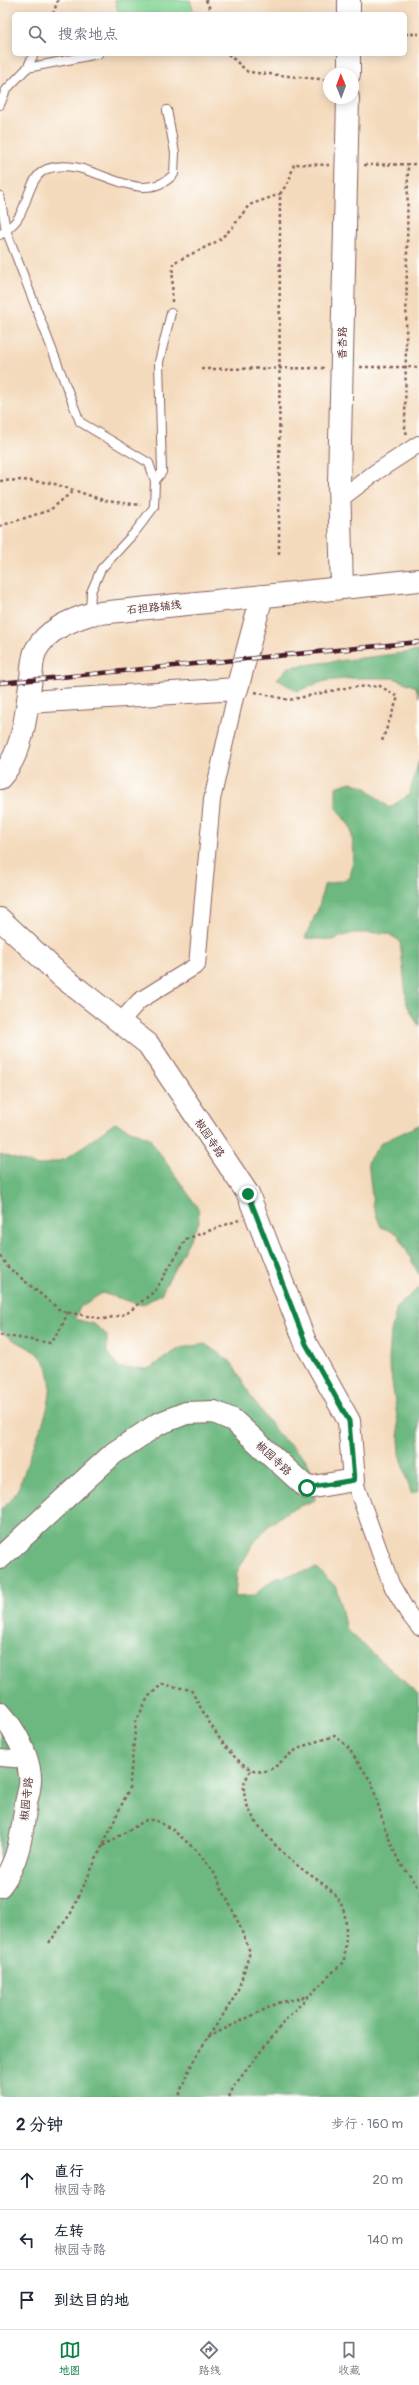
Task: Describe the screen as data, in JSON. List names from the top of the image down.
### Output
{
  "streets": {
    "street": ["香杏路", "石担路辅线", "椒园寺路"]
  },
  "crossings": [
    ["香杏路", "石担路辅线"]
  ],
  "north": "top",
  "page": {
    "search": "搜索地点",
    "heading": ["2 分钟", "步行 · 160 m"],
    "list": [
      ["直行", "椒园寺路", "20 m"],
      ["左转", "椒园寺路", "140 m"],
      "到达目的地"
    ],
    "nav": ["地图", "路线", "收藏"]
  }
}
